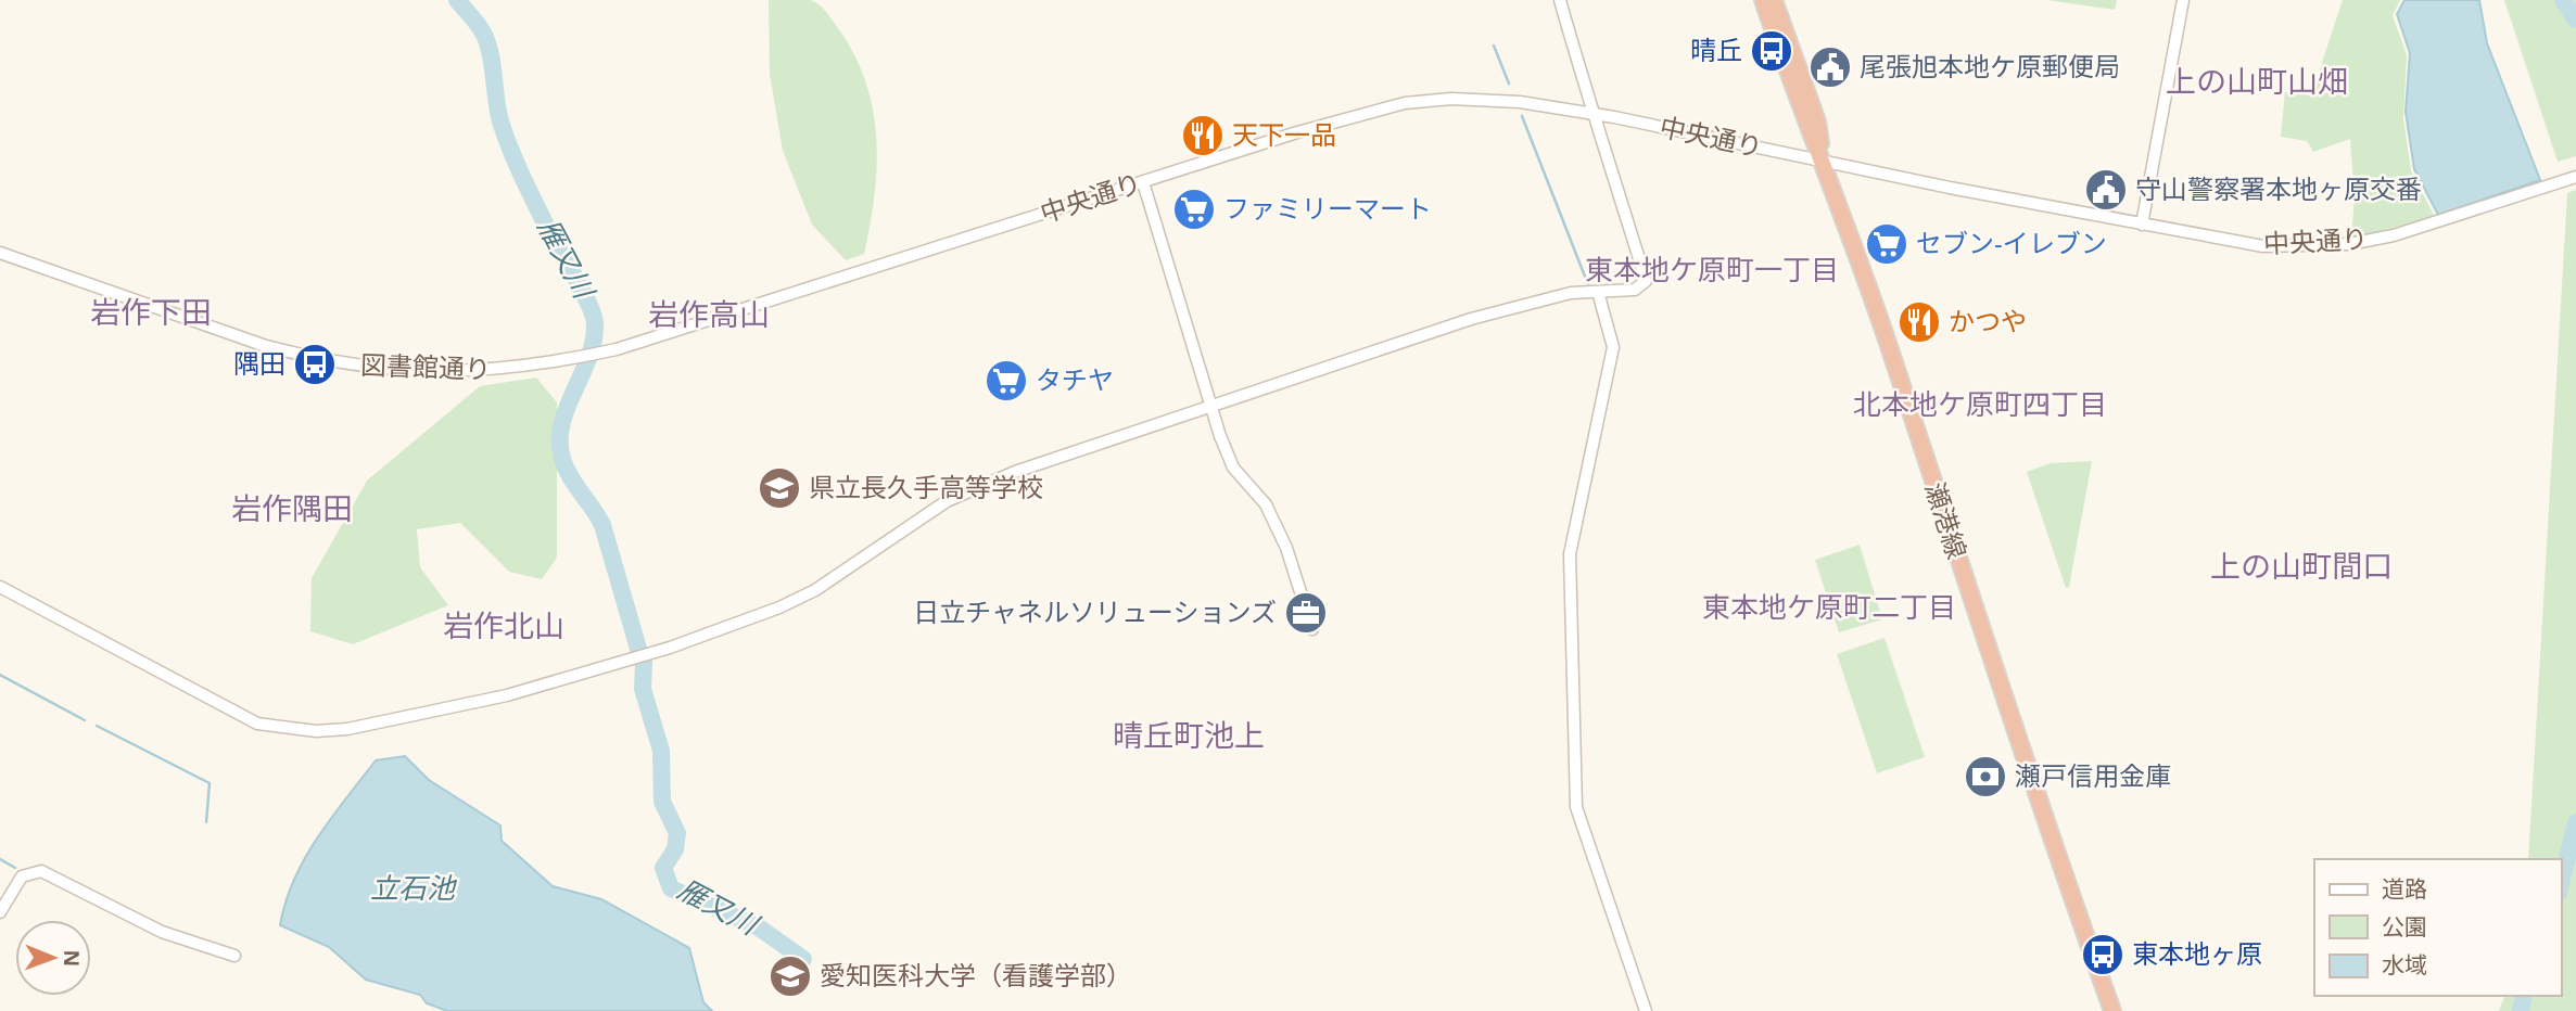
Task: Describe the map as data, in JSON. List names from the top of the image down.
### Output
{
  "streets": {
    "highway": ["瀬港線"],
    "street": ["中央通り", "図書館通り"]
  },
  "crossings": [
    ["中央通り", "図書館通り"],
    ["中央通り", "瀬港線"]
  ],
  "districts": [
    "上の山町山畑",
    "東本地ケ原町一丁目",
    "岩作下田",
    "岩作高山",
    "北本地ケ原町四丁目",
    "岩作隅田",
    "上の山町間口",
    "東本地ケ原町二丁目",
    "岩作北山",
    "晴丘町池上"
  ],
  "water": ["雁又川", "立石池"],
  "places": {
    "bus stop": ["晴丘", "隅田", "東本地ヶ原"],
    "public building": ["尾張旭本地ケ原郵便局", "守山警察署本地ヶ原交番"],
    "restaurant": ["天下一品", "かつや"],
    "supermarket": ["ファミリーマート", "セブン-イレブン", "タチヤ"],
    "school or university": ["県立長久手高等学校", "愛知医科大学（看護学部）"],
    "office": ["日立チャネルソリューションズ"],
    "bank": ["瀬戸信用金庫"]
  },
  "legend": ["道路", "公園", "水域"],
  "north": "right"
}
